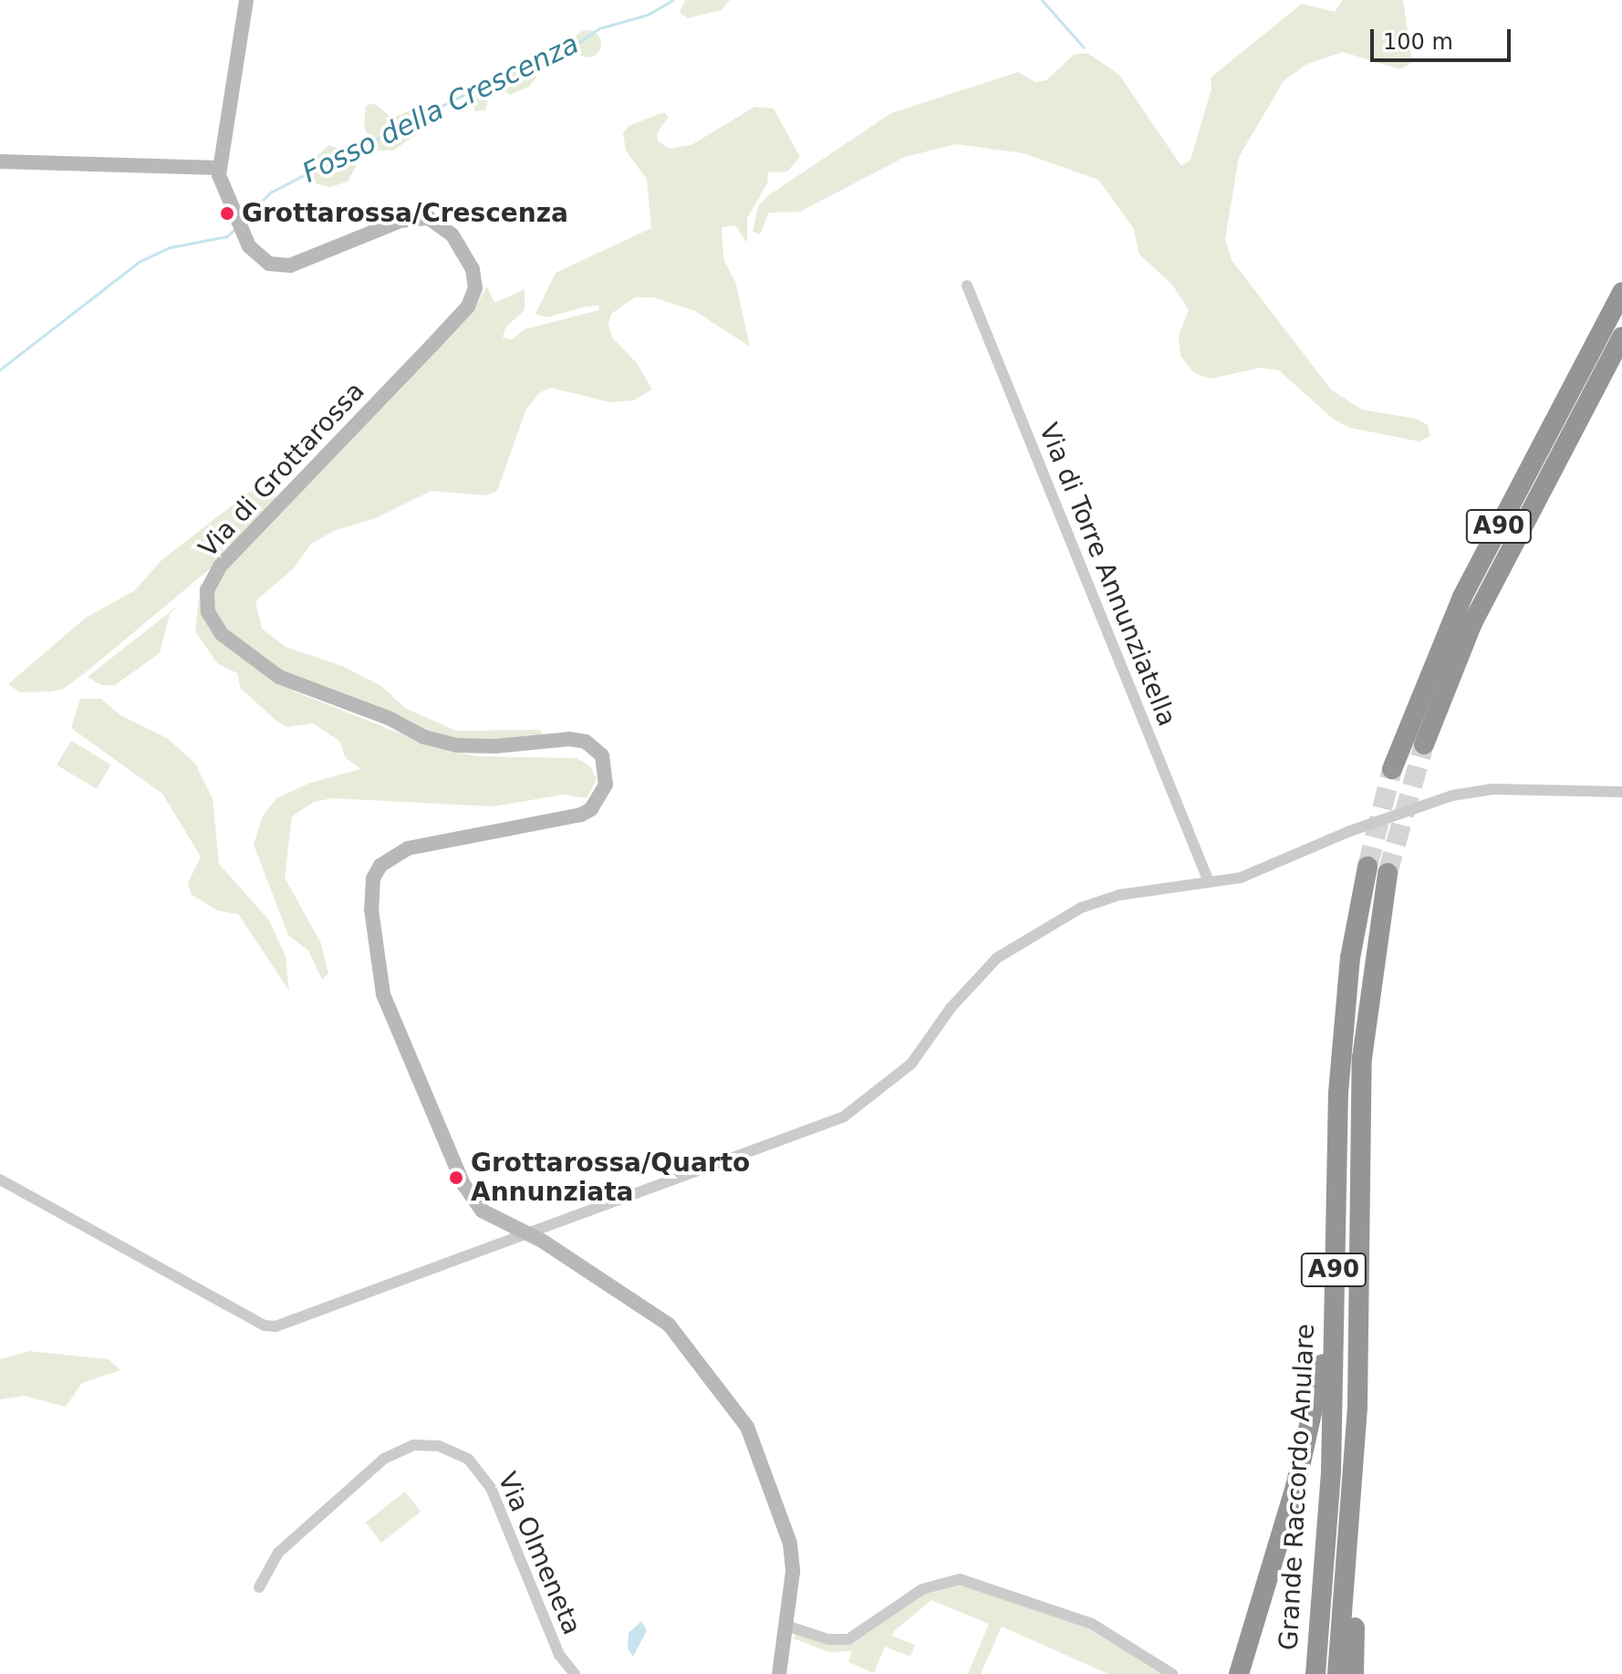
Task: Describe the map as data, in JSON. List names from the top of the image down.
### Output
{
  "streets": {
    "highway": ["A90", "Grande Raccordo Anulare"],
    "street": ["Via di Grottarossa", "Via di Torre Annunziatella", "Via Olmeneta"]
  },
  "water": ["Fosso della Crescenza"],
  "places": ["Grottarossa/Crescenza", "Grottarossa/Quarto Annunziata"],
  "scale_bar": "100 m"
}
